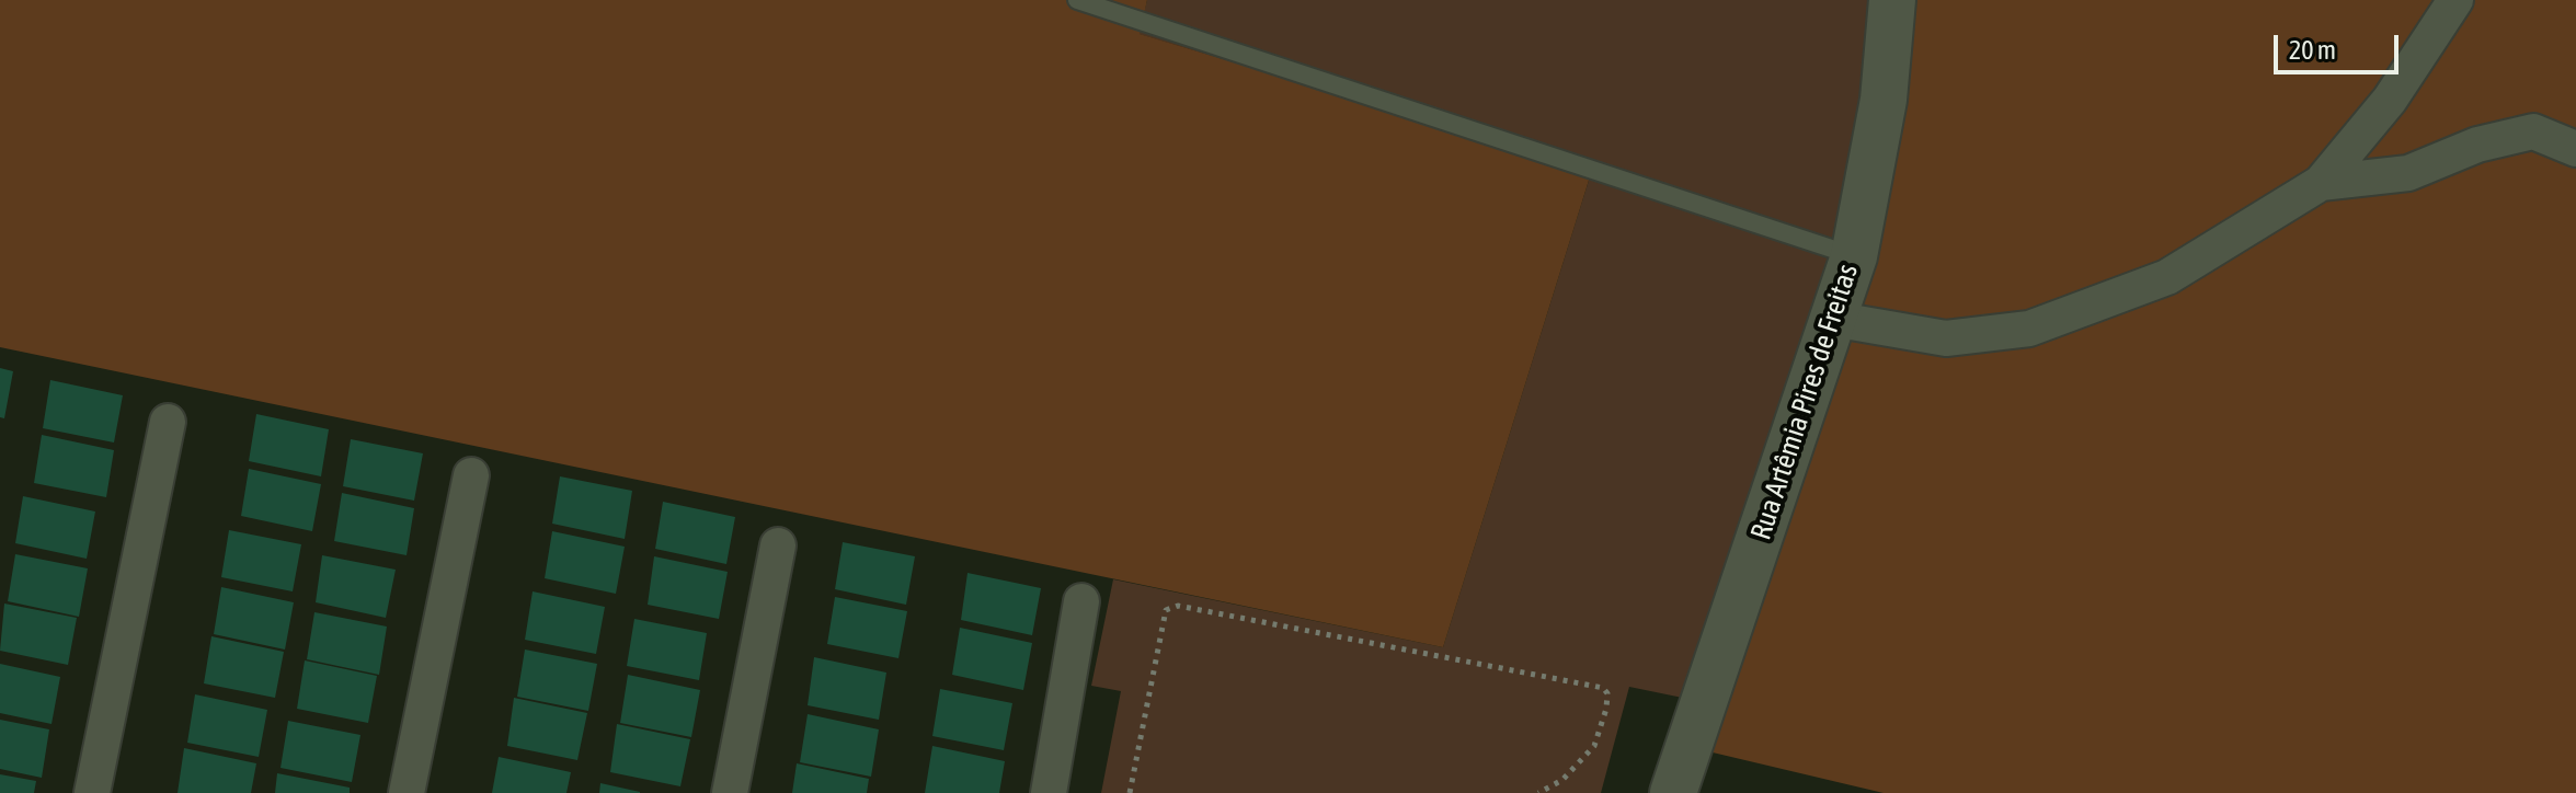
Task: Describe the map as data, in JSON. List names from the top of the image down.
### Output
{
  "streets": {
    "street": ["Rua Artêmia Pires de Freitas"]
  },
  "scale_bar": "20 m"
}
